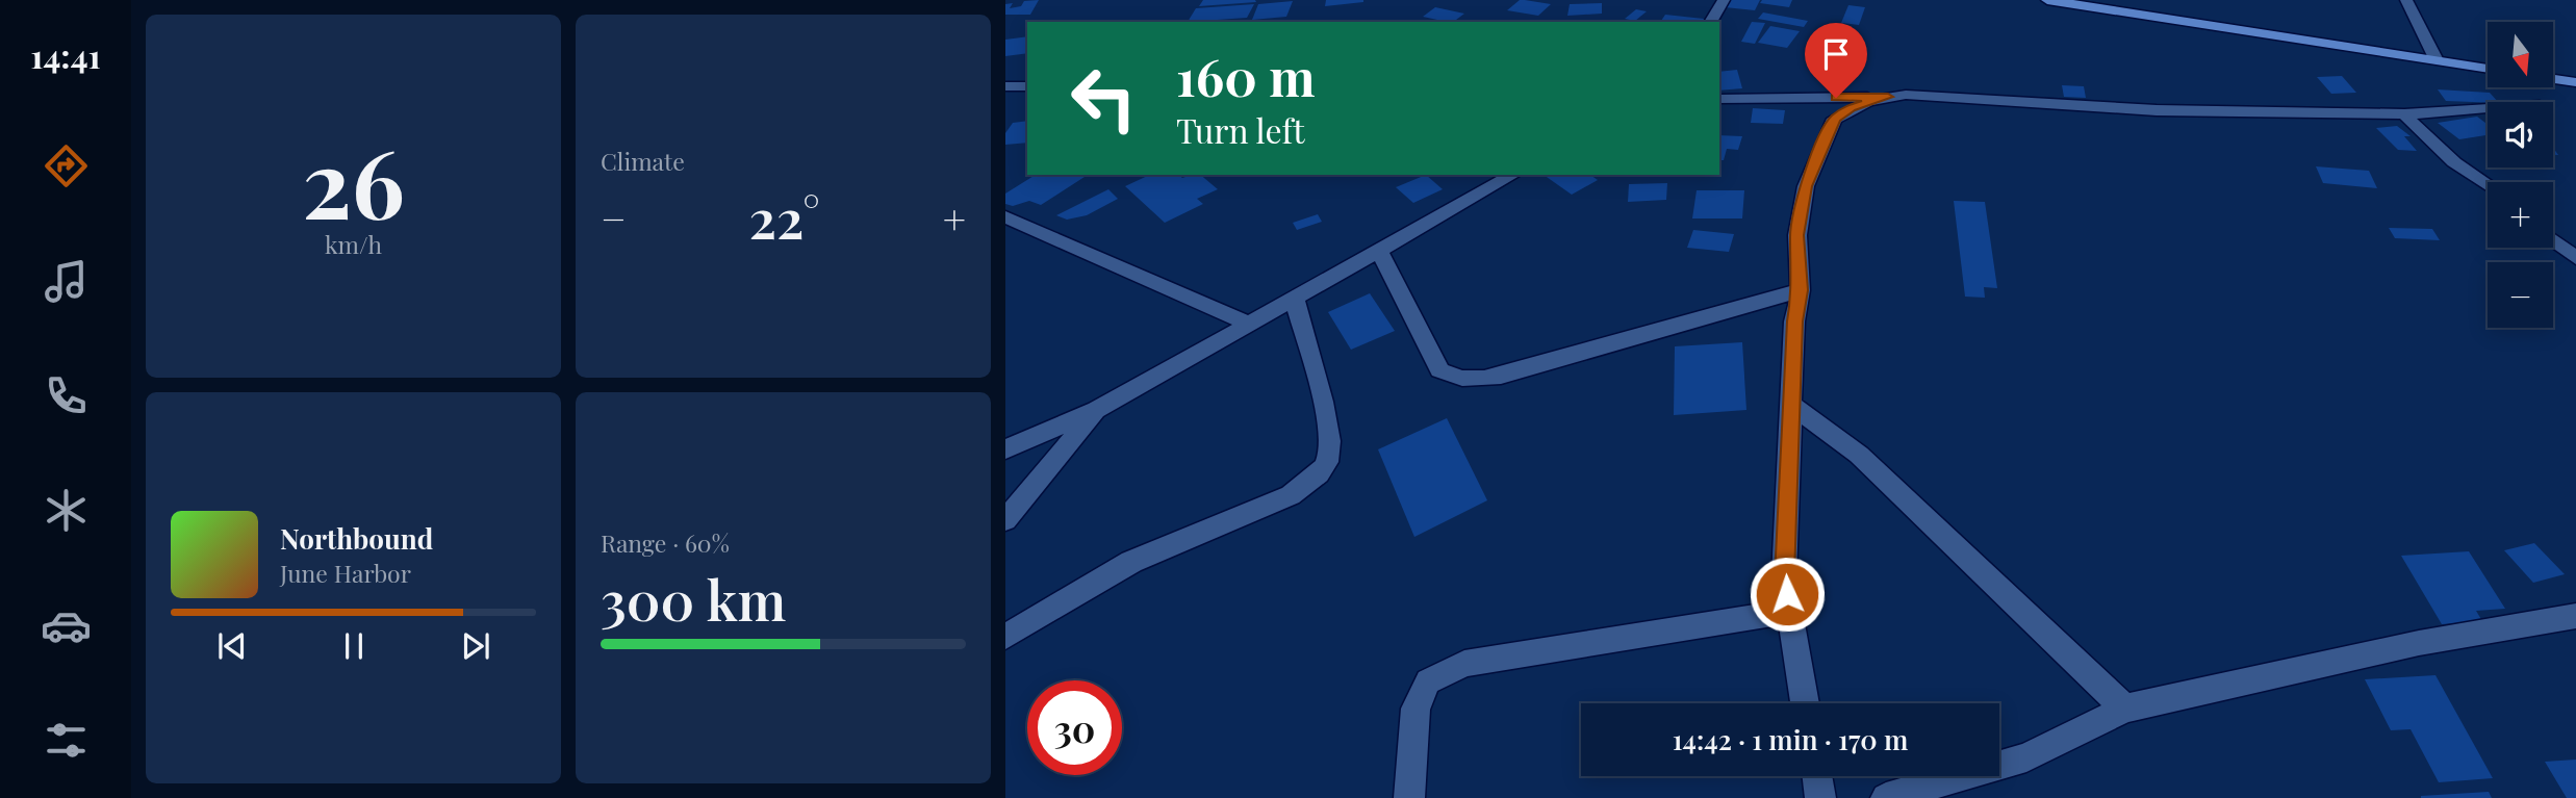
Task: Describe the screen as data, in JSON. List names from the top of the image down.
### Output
{
  "north": "bottom",
  "page": {
    "tabs": "14:41",
    "tile": [
      ["26", "km/h"],
      "Climate",
      ["Range · 60%", "300 km"]
    ],
    "map_buttons": ["+", "−"],
    "turn": ["160 m", "Turn left"],
    "heat": ["−", "22°", "+"],
    "song": ["Northbound", "June Harbor"],
    "limit": "30",
    "trip": "14:42 · 1 min · 170 m"
  }
}
